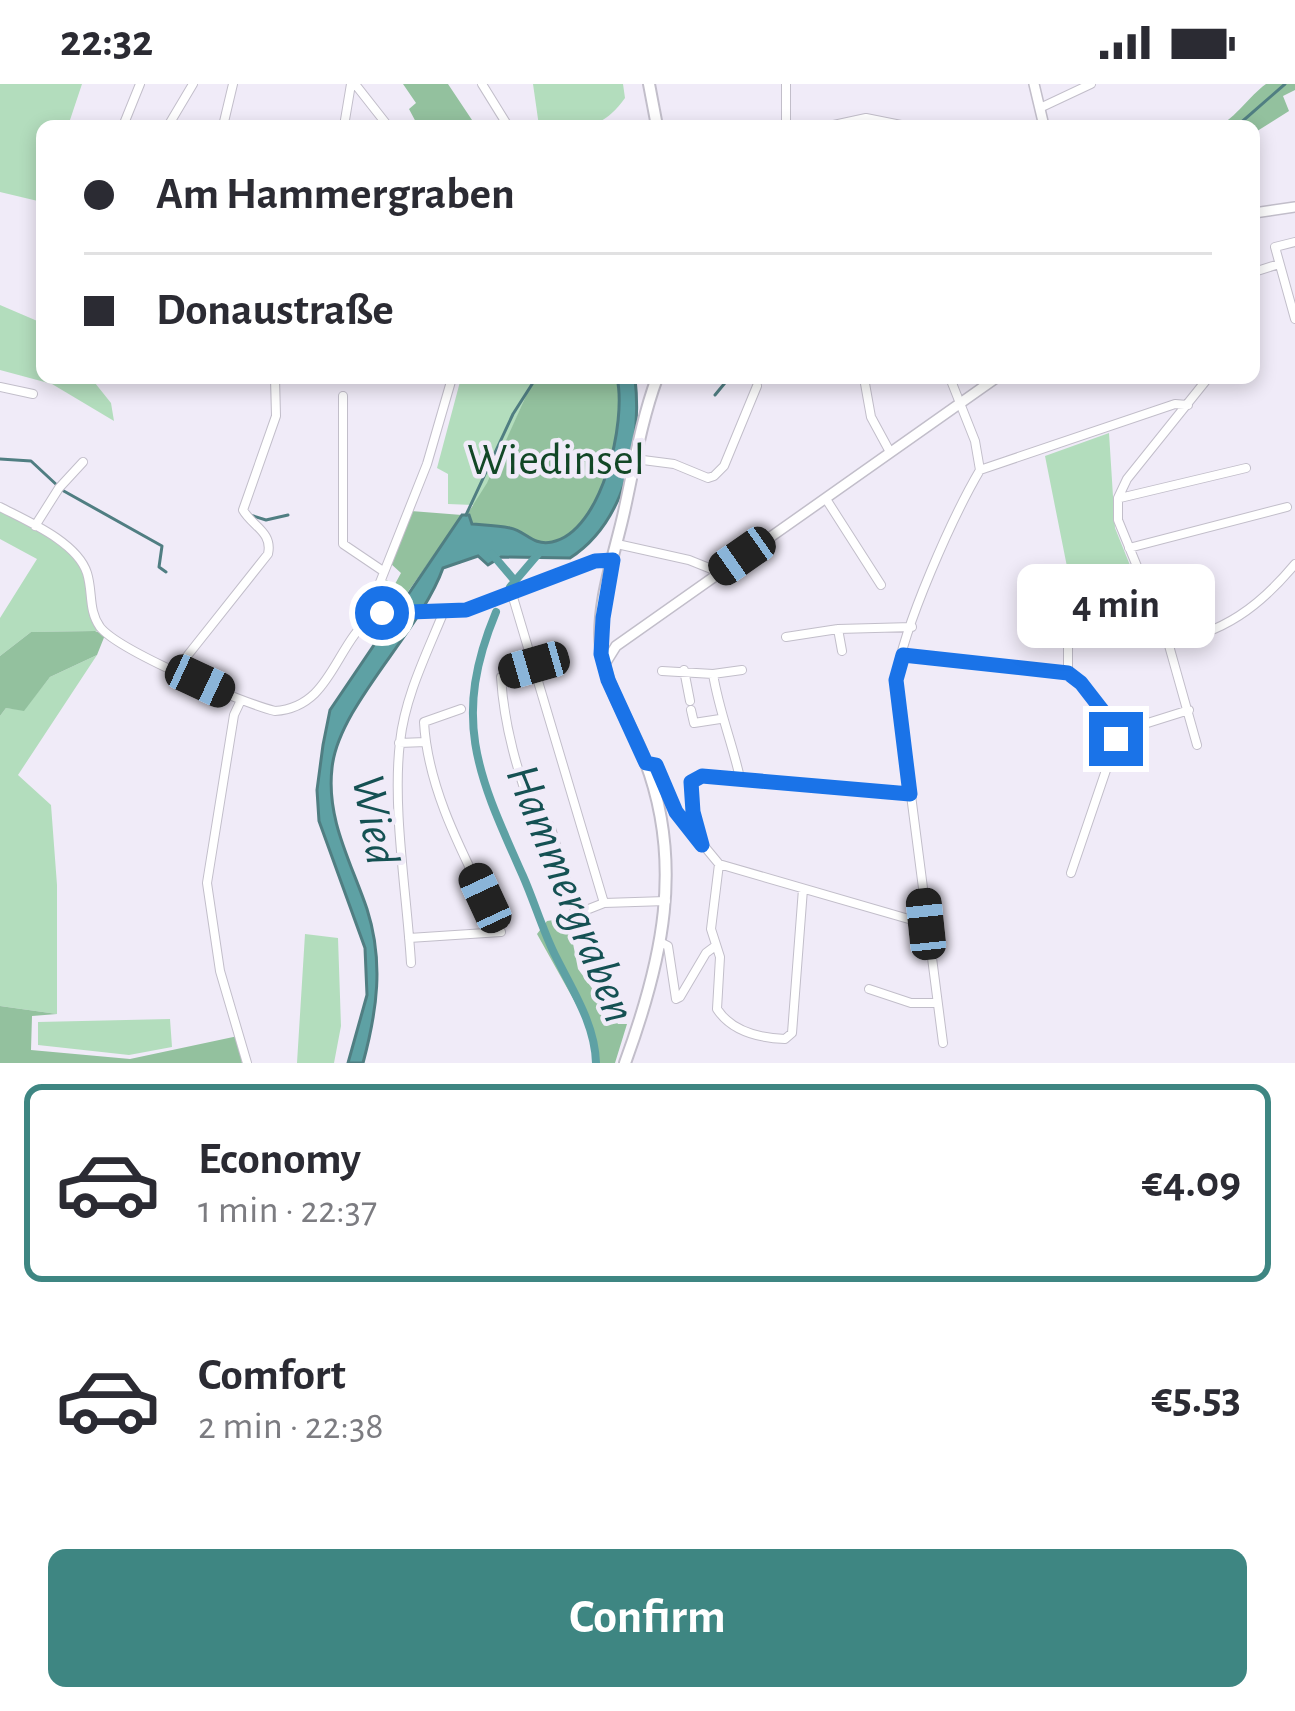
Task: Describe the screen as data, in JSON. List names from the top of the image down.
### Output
{
  "water": ["Wied", "Hammergraben"],
  "parks": ["Wiedinsel"],
  "page": {
    "status": "22:32",
    "banner": ["Am Hammergraben", "Donaustraße"],
    "bubble": "4 min",
    "list": [
      {
        "name": "Economy",
        "note": "1 min · 22:37",
        "value": "€4.09"
      },
      {
        "name": "Comfort",
        "note": "2 min · 22:38",
        "value": "€5.53"
      }
    ],
    "buttons": "Confirm"
  }
}
